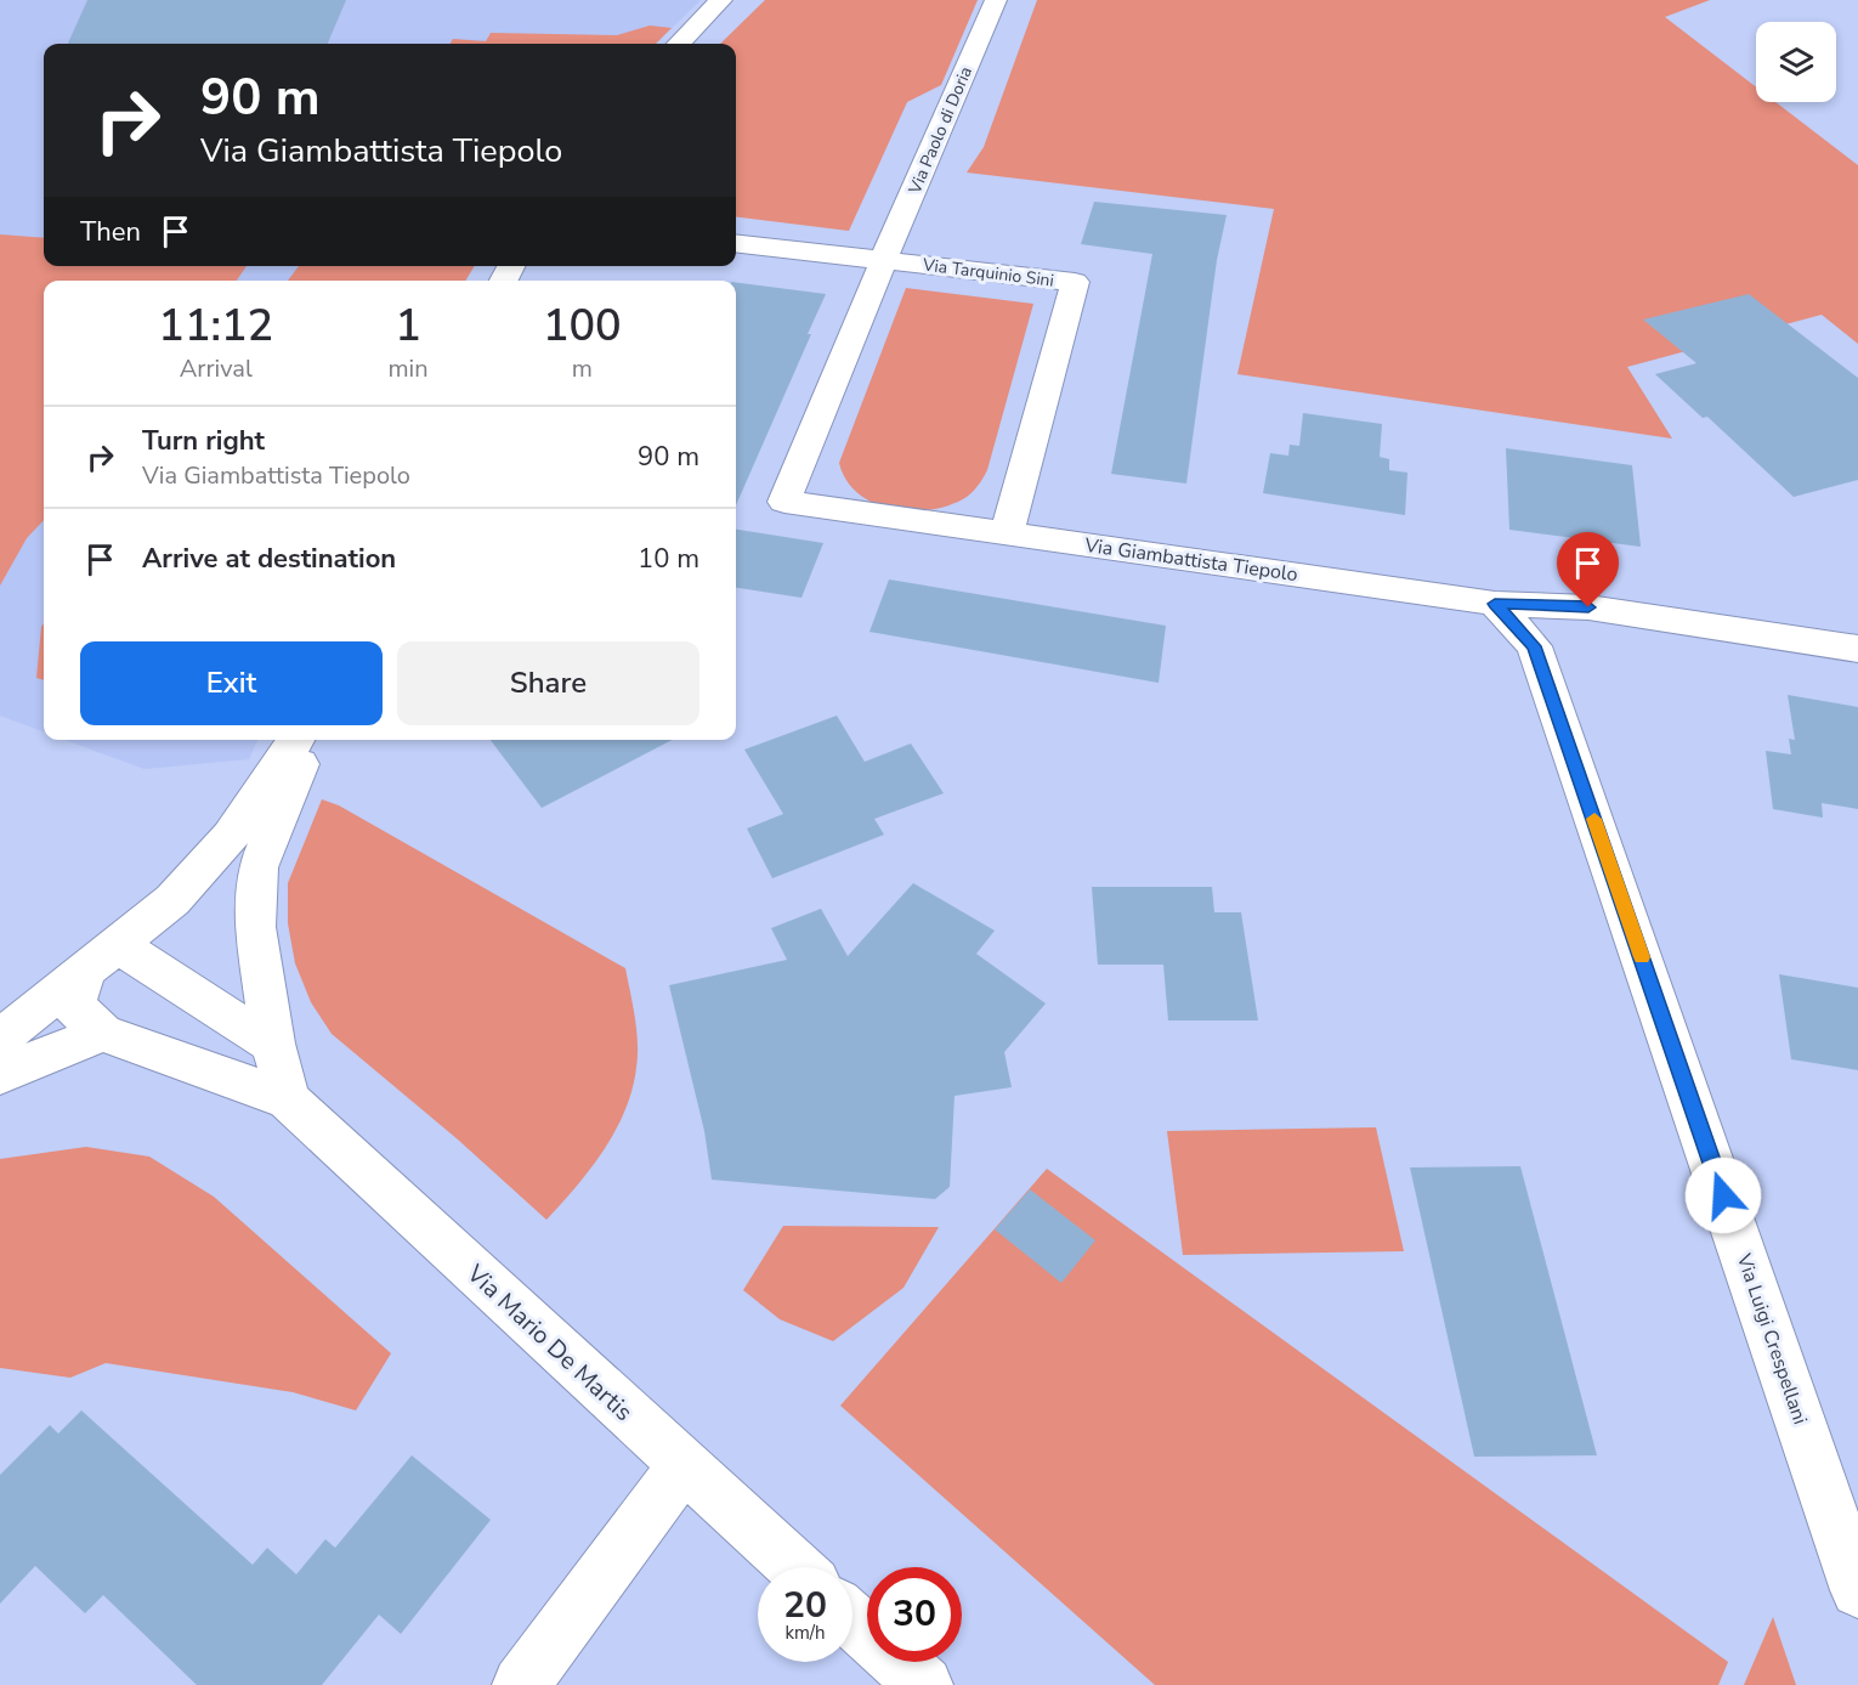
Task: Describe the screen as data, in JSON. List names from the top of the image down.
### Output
{
  "streets": {
    "street": [
      "Via Paolo di Doria",
      "Via Tarquinio Sini",
      "Via Giambattista Tiepolo",
      "Via Luigi Crespellani",
      "Via Mario De Martis"
    ]
  },
  "crossings": [
    ["Via Paolo di Doria", "Via Tarquinio Sini"],
    ["Via Paolo di Doria", "Via Giambattista Tiepolo"],
    ["Via Tarquinio Sini", "Via Giambattista Tiepolo"],
    ["Via Giambattista Tiepolo", "Via Luigi Crespellani"]
  ],
  "page": {
    "turn": ["90 m", "Via Giambattista Tiepolo"],
    "then": "Then",
    "eta": [
      "11:12",
      "Arrival",
      "1",
      "min",
      "100",
      "m"
    ],
    "list": [
      {
        "name": "Turn right",
        "note": "Via Giambattista Tiepolo",
        "value": "90 m"
      },
      {
        "name": "Arrive at destination",
        "value": "10 m"
      }
    ],
    "buttons": ["Exit", "Share"],
    "speed": "20 km/h",
    "limit": "30"
  }
}
